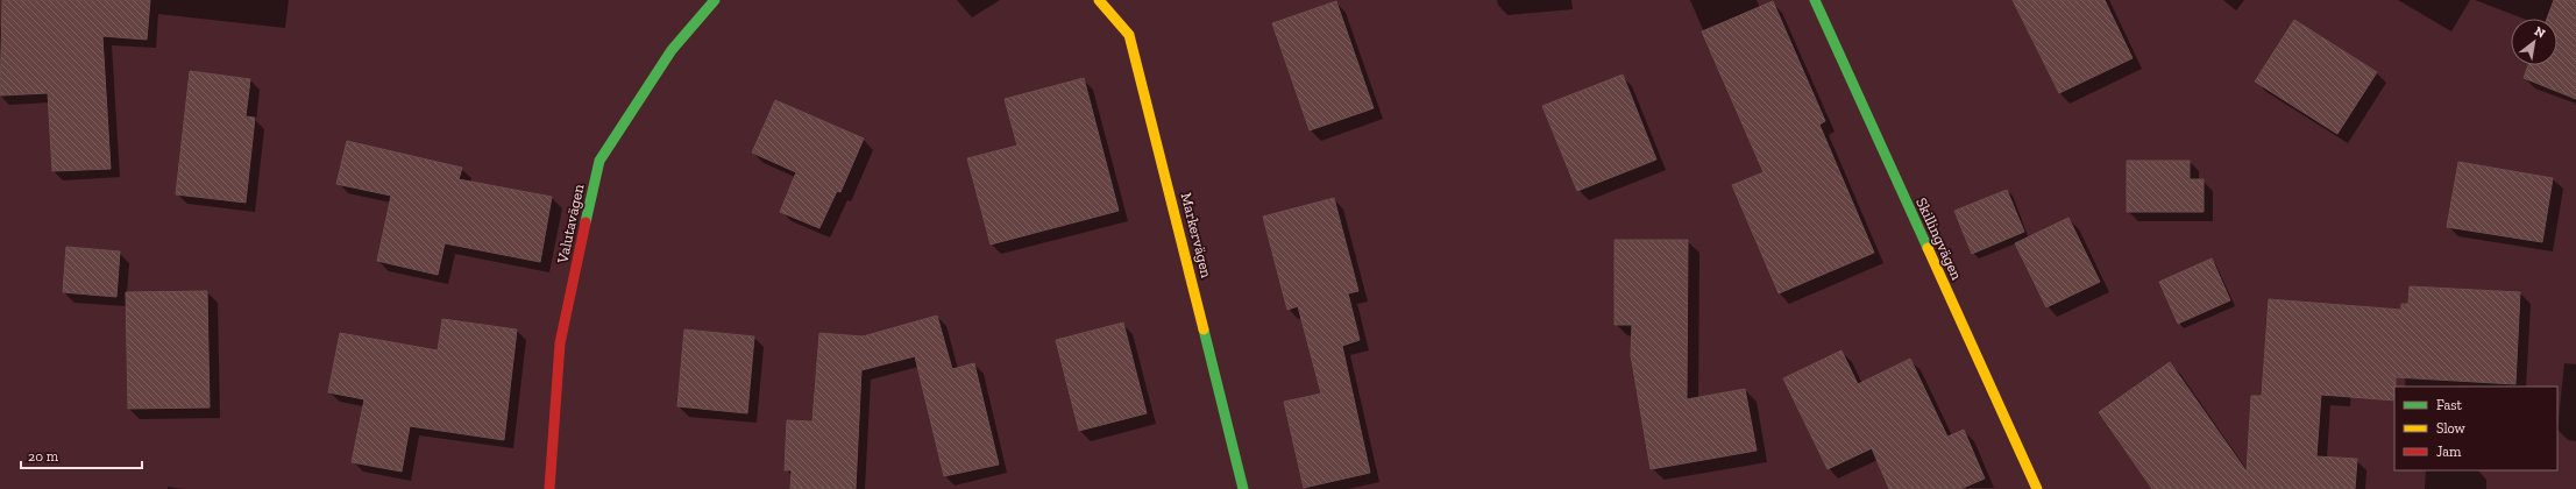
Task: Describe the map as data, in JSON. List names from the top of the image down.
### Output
{
  "streets": {
    "street": ["Valutavägen", "Markervägen", "Skillingvägen"]
  },
  "legend": ["Fast", "Slow", "Jam"],
  "scale_bar": "20 m",
  "north": "top right"
}
